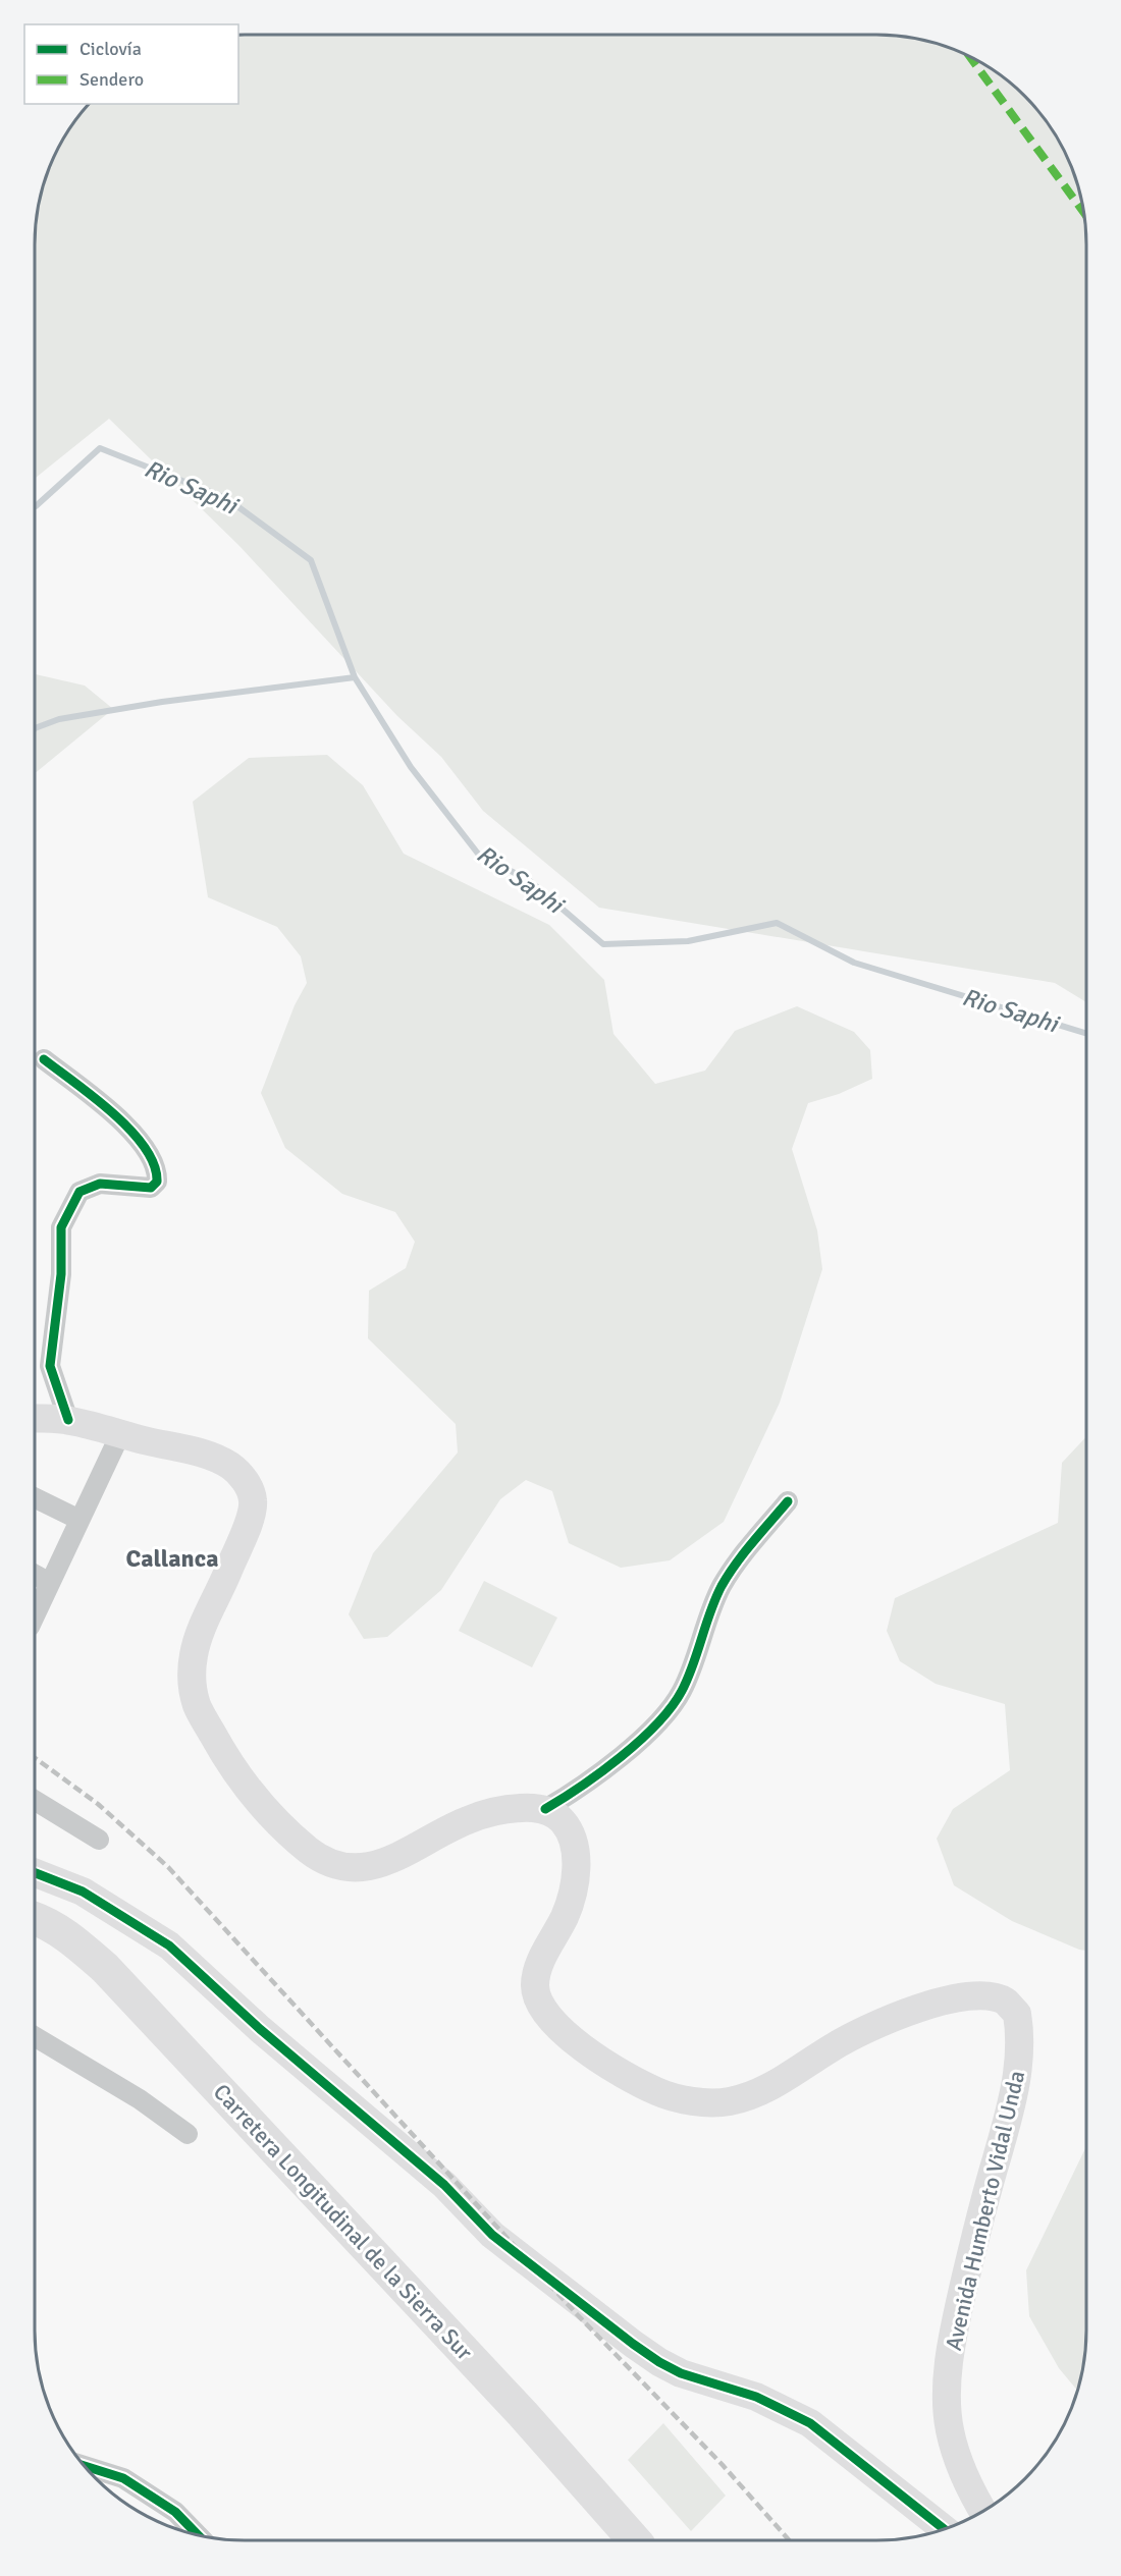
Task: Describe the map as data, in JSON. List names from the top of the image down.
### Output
{
  "streets": {
    "highway": ["Carretera Longitudinal de la Sierra Sur"],
    "main road": ["Avenida Humberto Vidal Unda"]
  },
  "districts": ["Callanca"],
  "water": ["Rio Saphi"],
  "legend": ["Ciclovía", "Sendero"]
}
